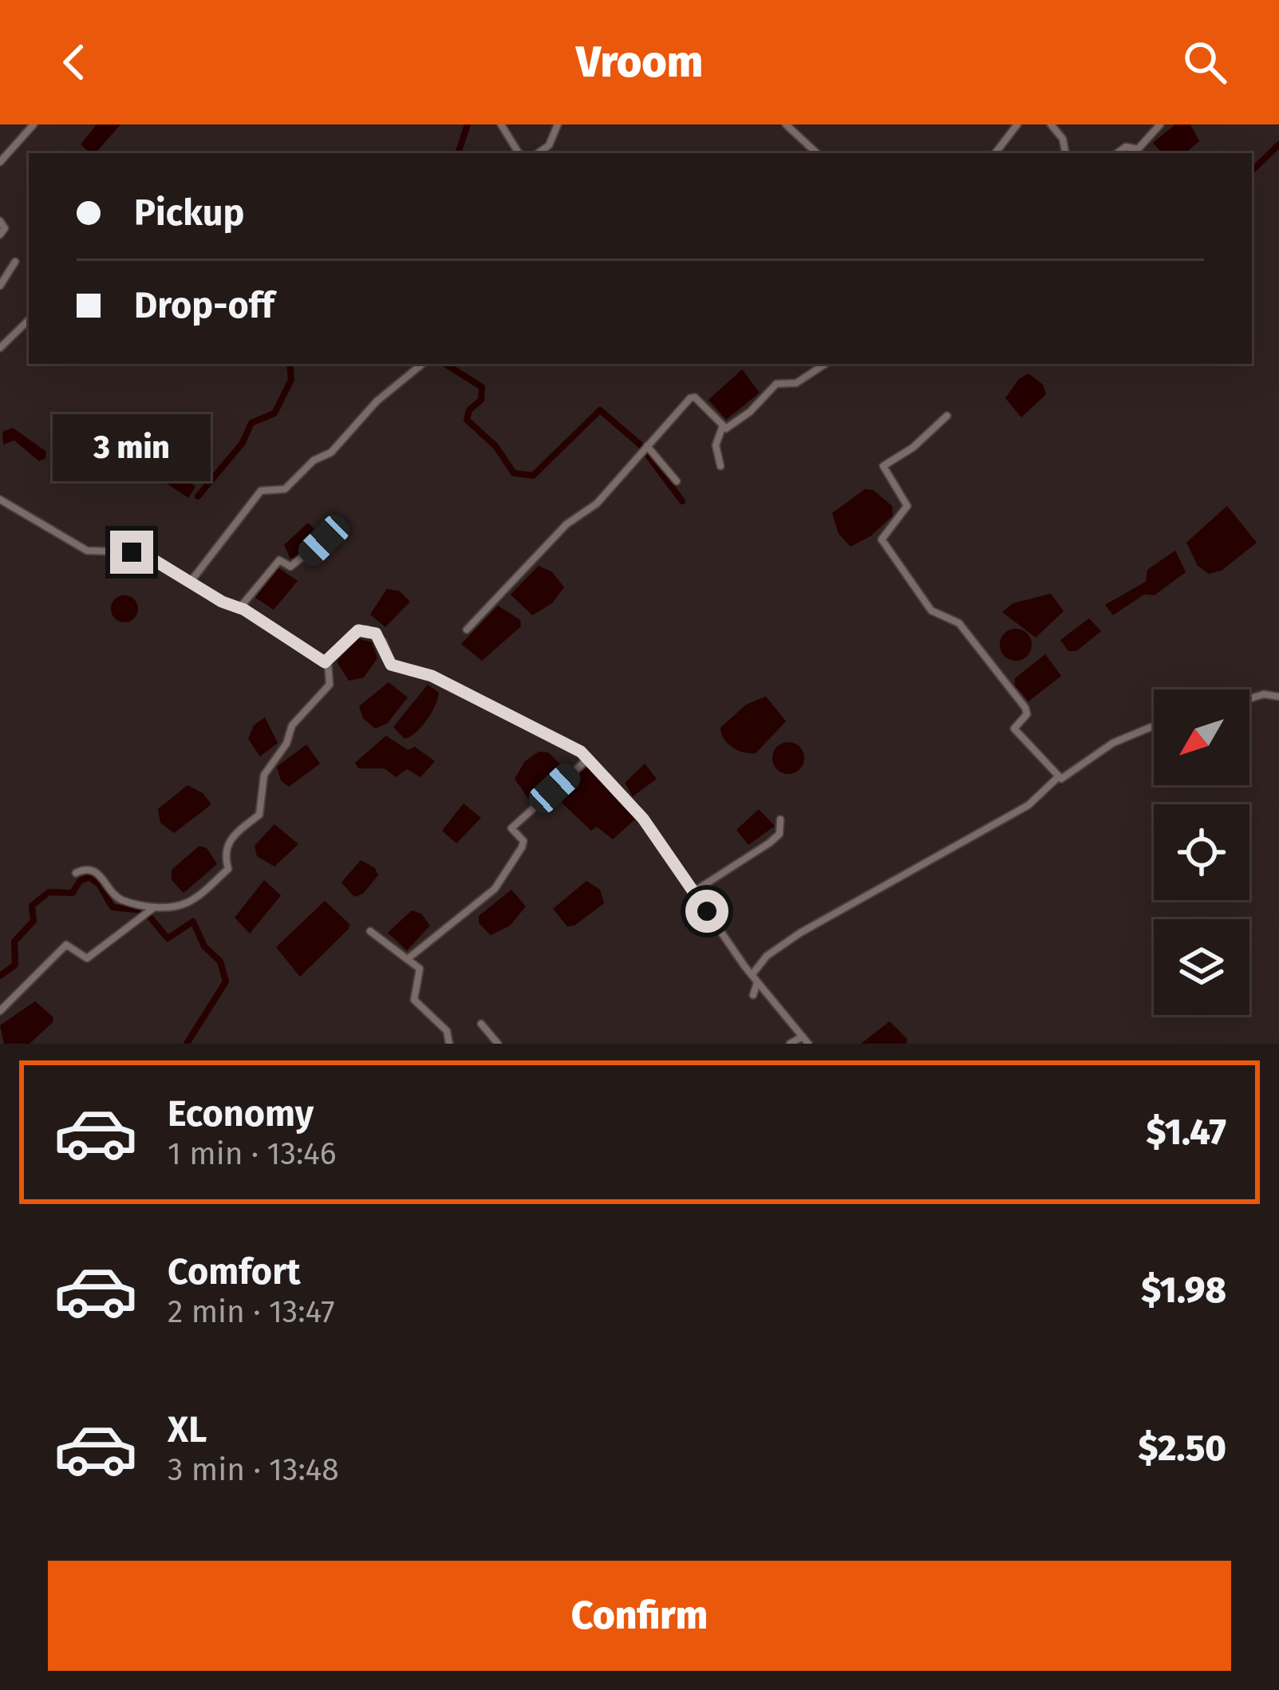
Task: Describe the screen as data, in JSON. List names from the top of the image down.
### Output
{
  "north": "bottom left",
  "page": {
    "header": "Vroom",
    "banner": ["Pickup", "Drop-off"],
    "bubble": "3 min",
    "list": [
      {
        "name": "Economy",
        "note": "1 min · 13:46",
        "value": "$1.47"
      },
      {
        "name": "Comfort",
        "note": "2 min · 13:47",
        "value": "$1.98"
      },
      {
        "name": "XL",
        "note": "3 min · 13:48",
        "value": "$2.50"
      }
    ],
    "buttons": "Confirm"
  }
}
